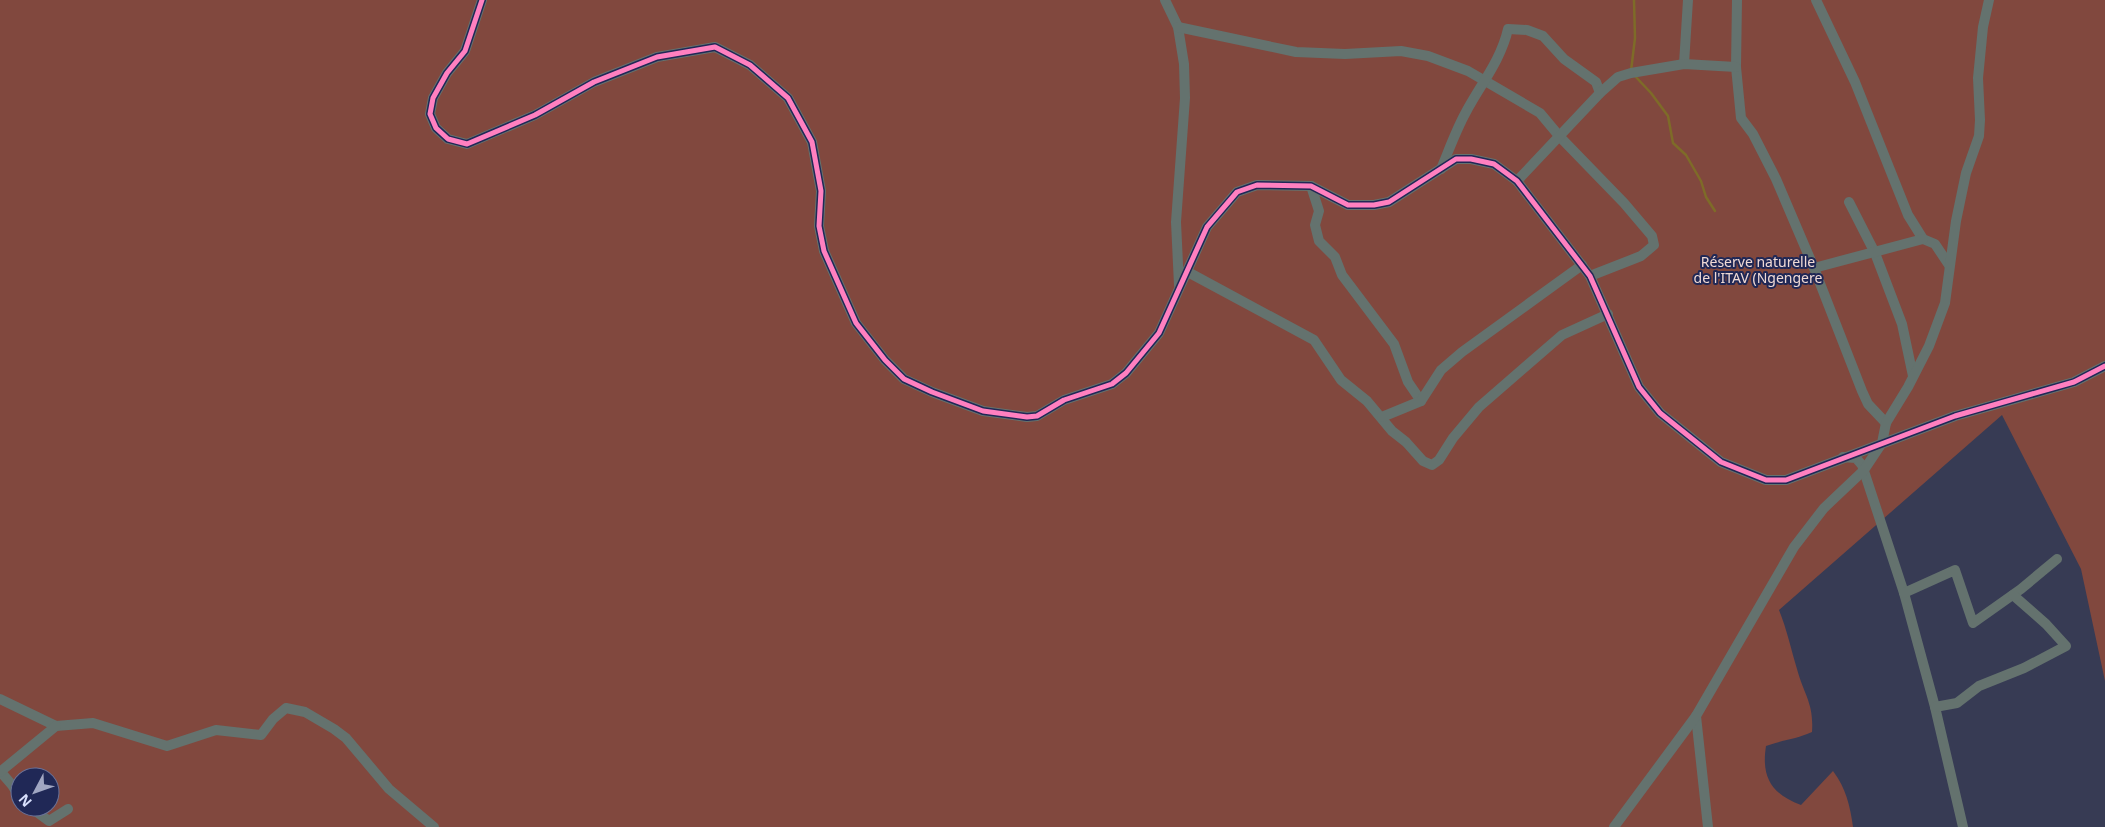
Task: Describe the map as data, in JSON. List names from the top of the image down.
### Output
{
  "parks": ["Réserve naturelle de l'ITAV (Ngengere"],
  "north": "bottom left"
}
